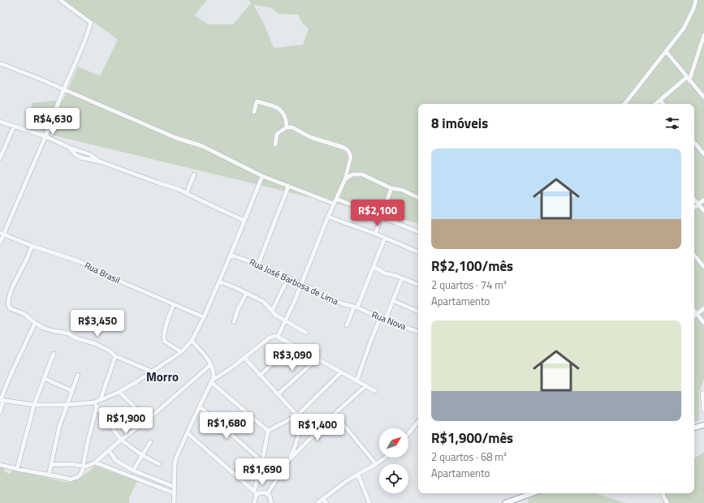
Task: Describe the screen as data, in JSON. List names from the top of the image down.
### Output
{
  "streets": {
    "street": ["Rua Brasil", "Rua José Barbosa de Lima", "Rua Nova"]
  },
  "crossings": [
    ["Rua José Barbosa de Lima", "Rua Nova"]
  ],
  "districts": ["Morro"],
  "north": "top right",
  "page": {
    "heading": "8 imóveis",
    "price": [
      "R$4,630",
      "R$2,100",
      "R$3,450",
      "R$3,090",
      "R$1,900",
      "R$1,680",
      "R$1,400",
      "R$1,690"
    ],
    "list": [
      {
        "name": "R$2,100/mês",
        "note": "2 quartos · 74 m² · Apartamento"
      },
      {
        "name": "R$1,900/mês",
        "note": "2 quartos · 68 m² · Apartamento"
      }
    ]
  }
}
